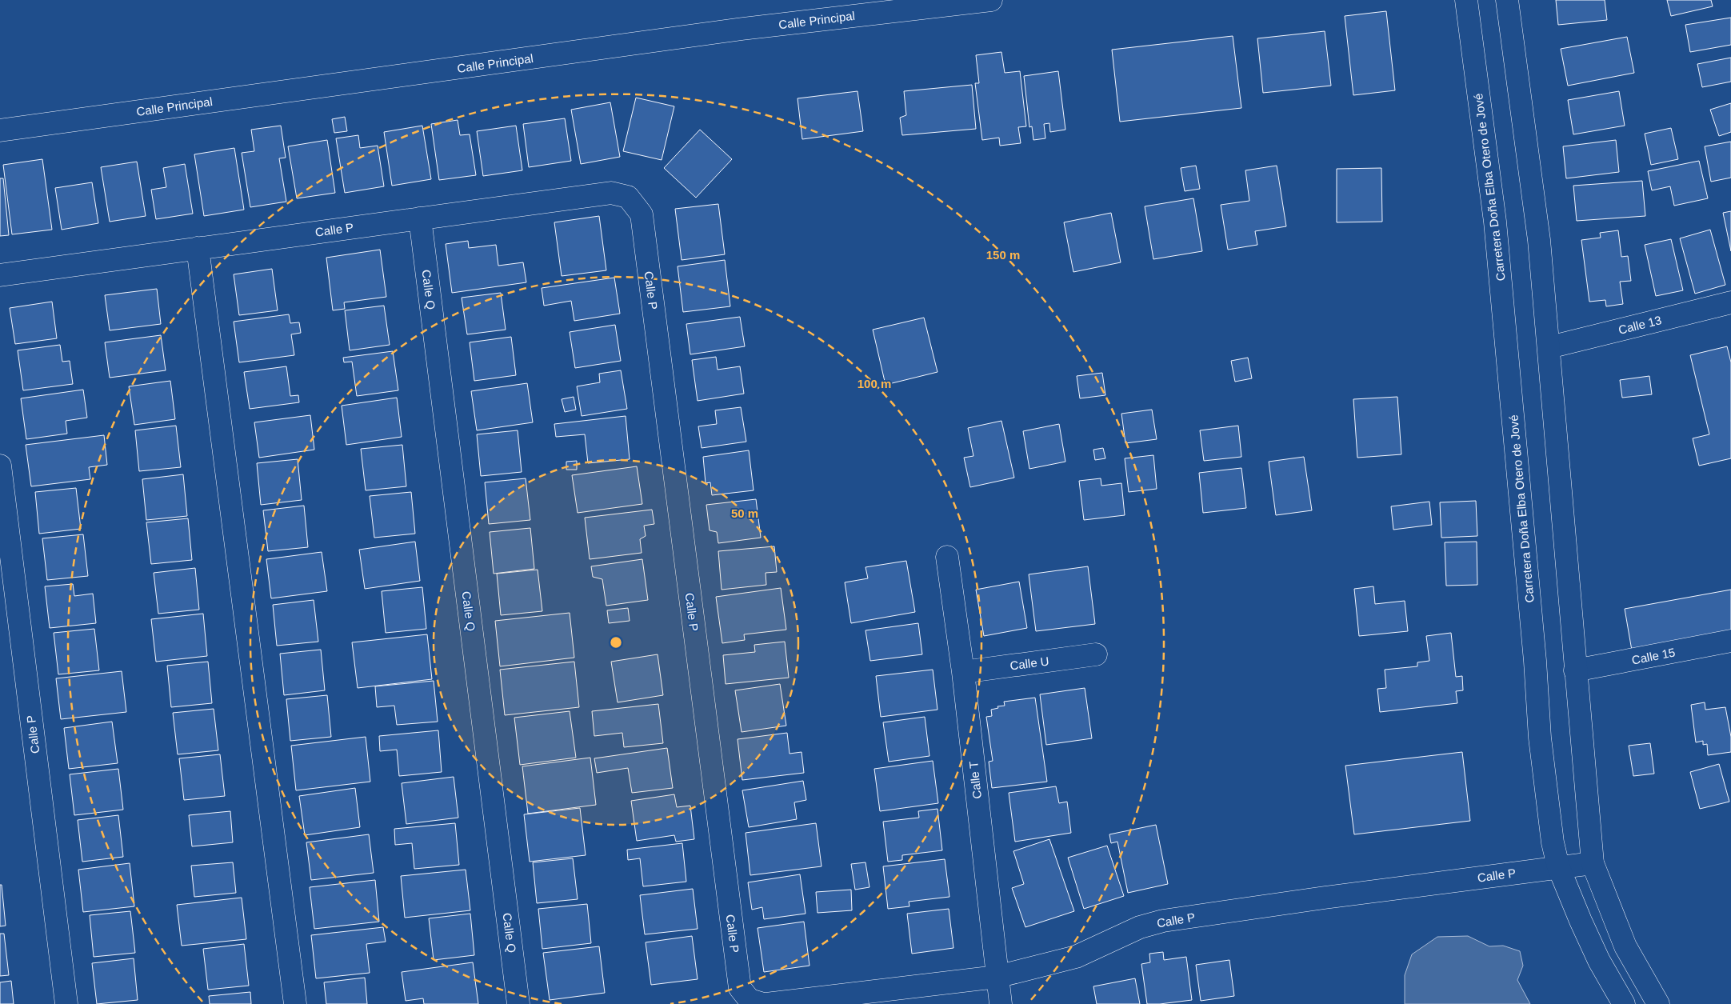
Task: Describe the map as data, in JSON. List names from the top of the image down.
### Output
{
  "streets": {
    "street": [
      "Calle Principal",
      "Carretera Doña Elba Otero de Jové",
      "Calle P",
      "Calle Q",
      "Calle 13",
      "Calle 15",
      "Calle U",
      "Calle T"
    ]
  },
  "crossings": [
    ["Carretera Doña Elba Otero de Jové", "Calle P"],
    ["Calle P", "Calle Q"],
    ["Calle P", "Calle T"],
    ["Calle U", "Calle T"]
  ],
  "rings": ["150 m", "100 m", "50 m"]
}
